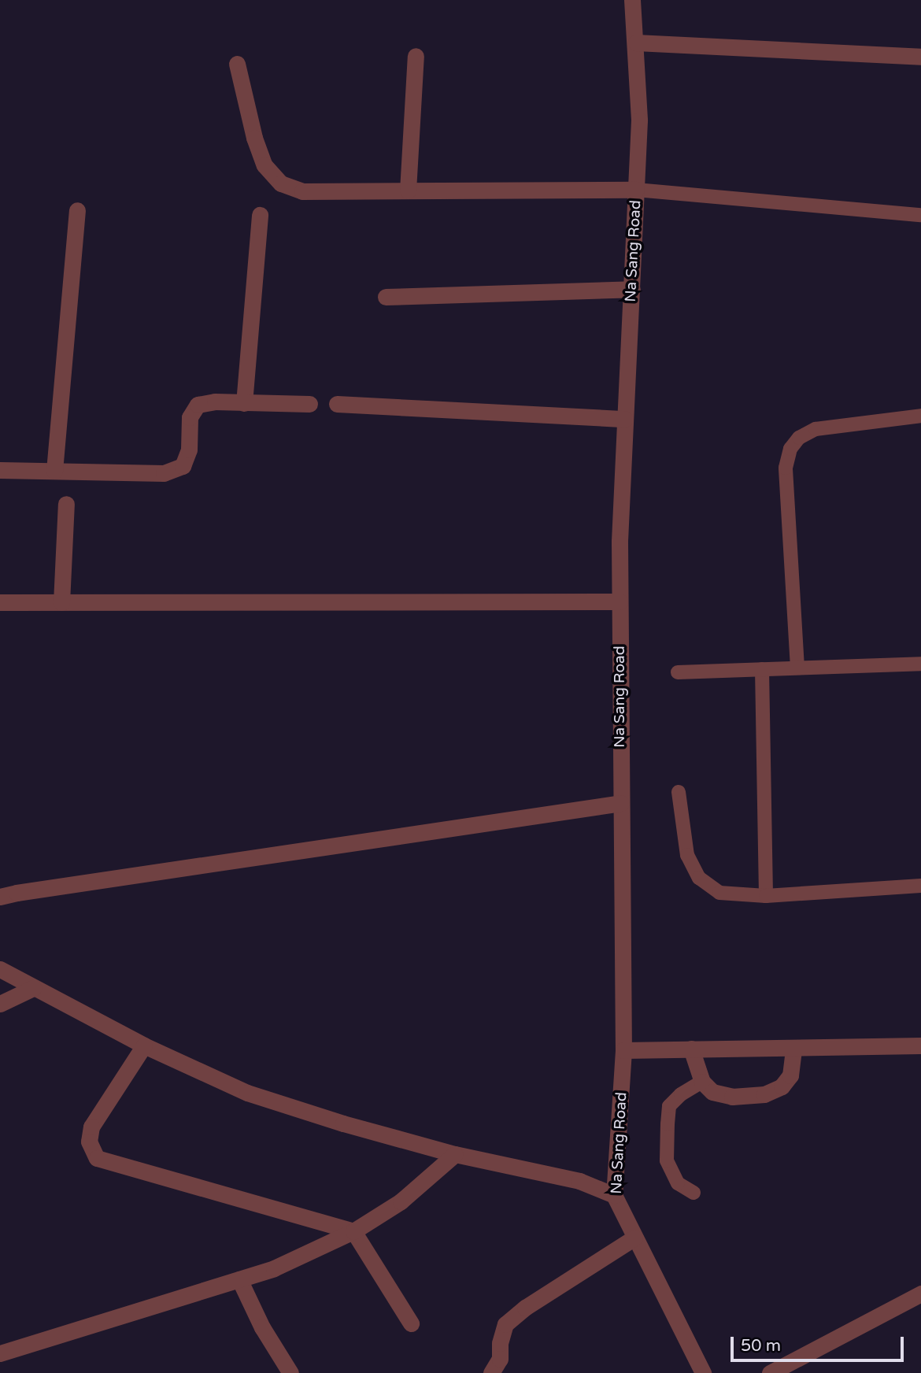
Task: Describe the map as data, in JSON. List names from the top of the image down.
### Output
{
  "streets": {
    "street": ["Na Sang Road"]
  },
  "scale_bar": "50 m"
}
